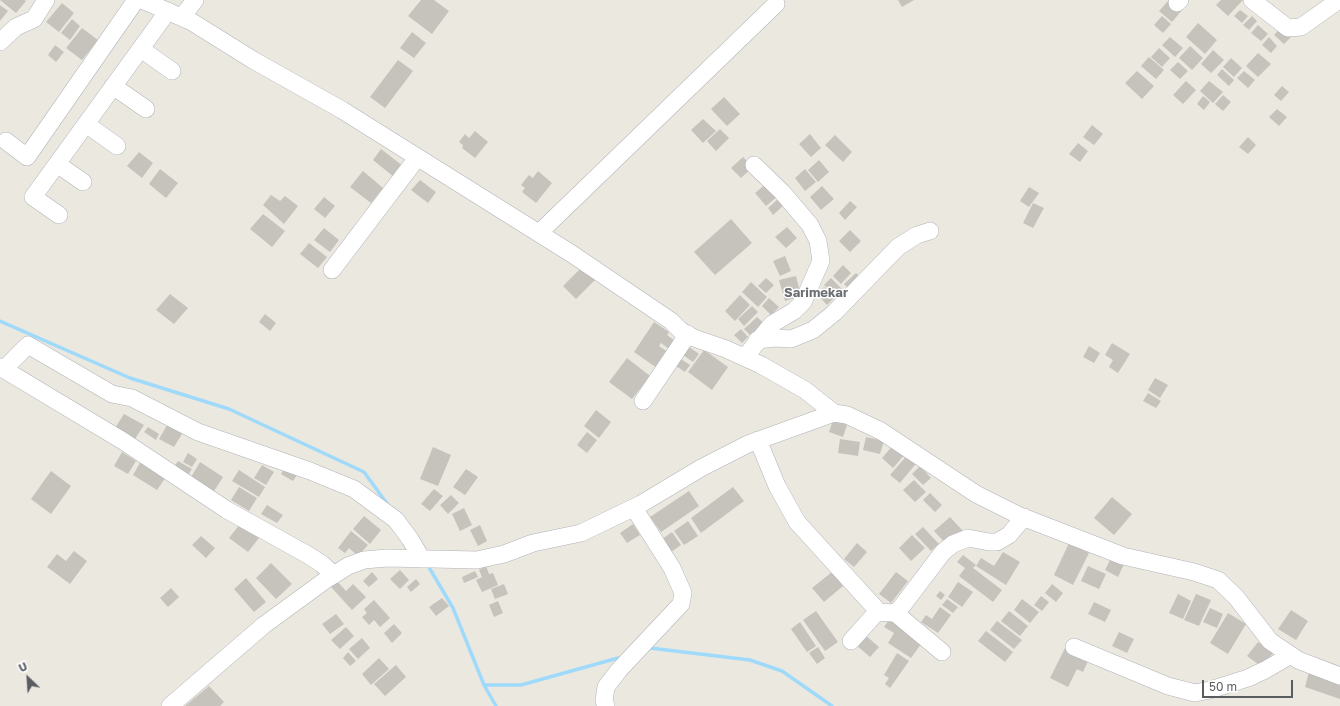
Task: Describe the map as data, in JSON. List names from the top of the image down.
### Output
{
  "districts": ["Sarimekar"],
  "scale_bar": "50 m",
  "north": "top left"
}
